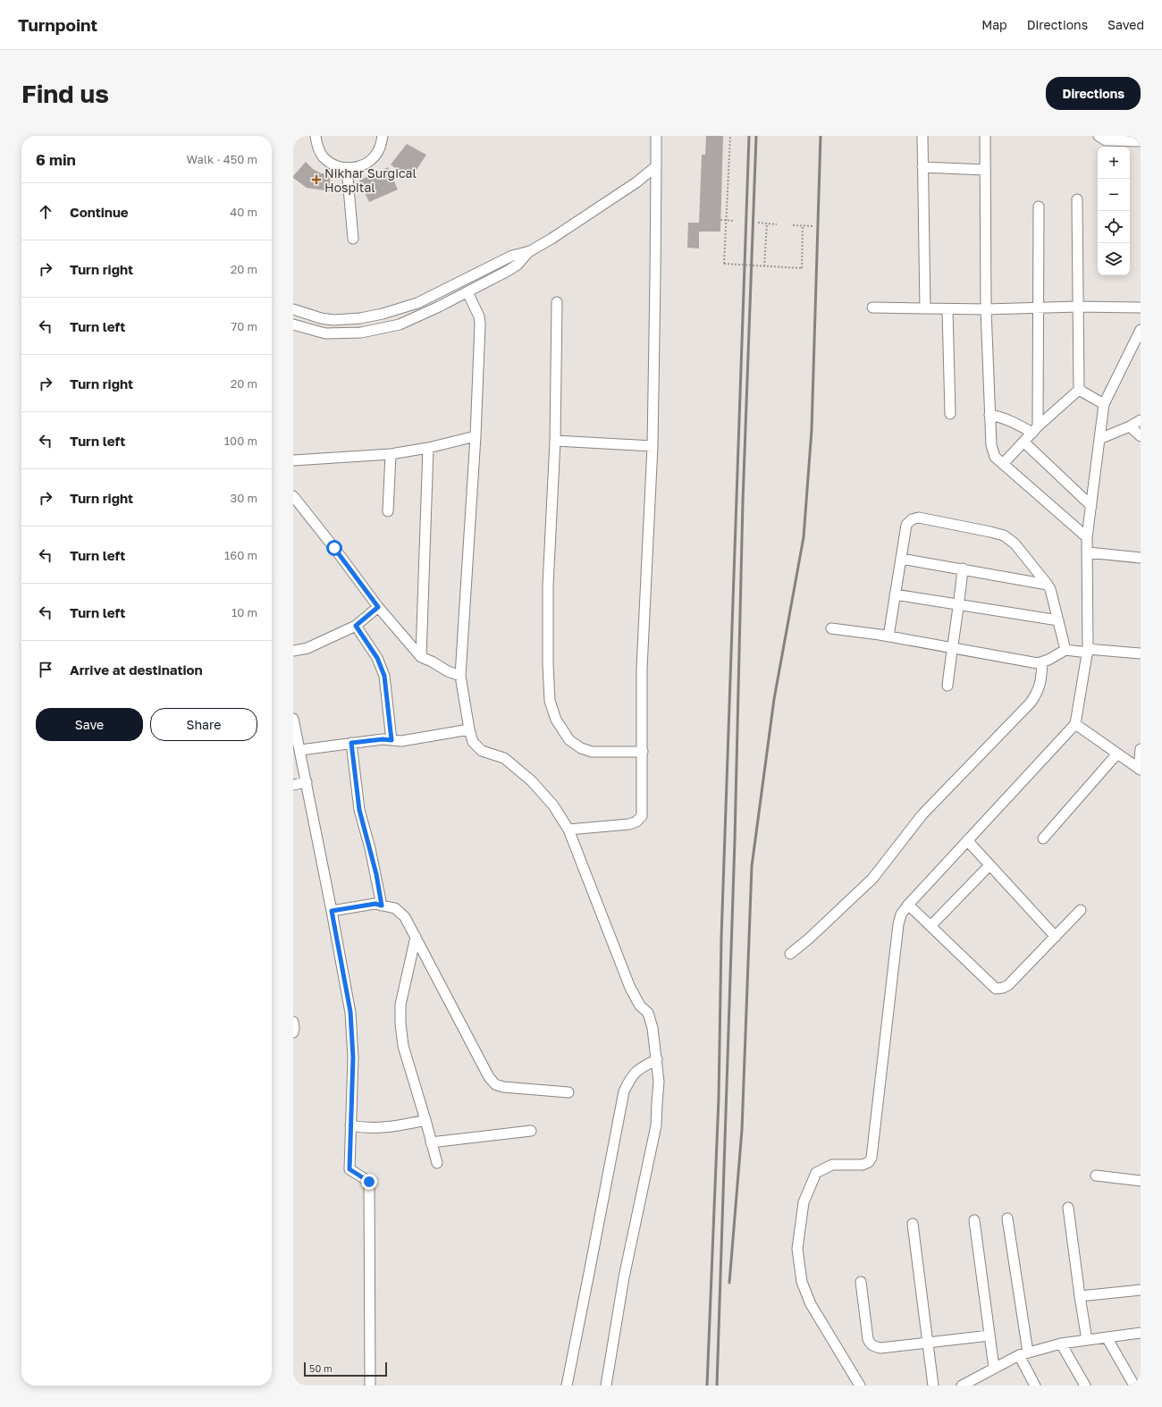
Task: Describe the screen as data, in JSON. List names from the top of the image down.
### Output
{
  "places": {
    "health": ["Nikhar Surgical Hospital"]
  },
  "scale_bar": "50 m",
  "page": {
    "header": "Turnpoint",
    "nav": ["Map", "Directions", "Saved"],
    "buttons": [
      "Directions",
      ["Save", "Share"]
    ],
    "title": "Find us",
    "heading": ["6 min", "Walk · 450 m"],
    "map_buttons": ["+", "−"],
    "list": [
      ["Continue", "40 m"],
      ["Turn right", "20 m"],
      ["Turn left", "70 m"],
      ["Turn right", "20 m"],
      ["Turn left", "100 m"],
      ["Turn right", "30 m"],
      ["Turn left", "160 m"],
      ["Turn left", "10 m"],
      "Arrive at destination"
    ],
    "scale": "50 m"
  }
}
